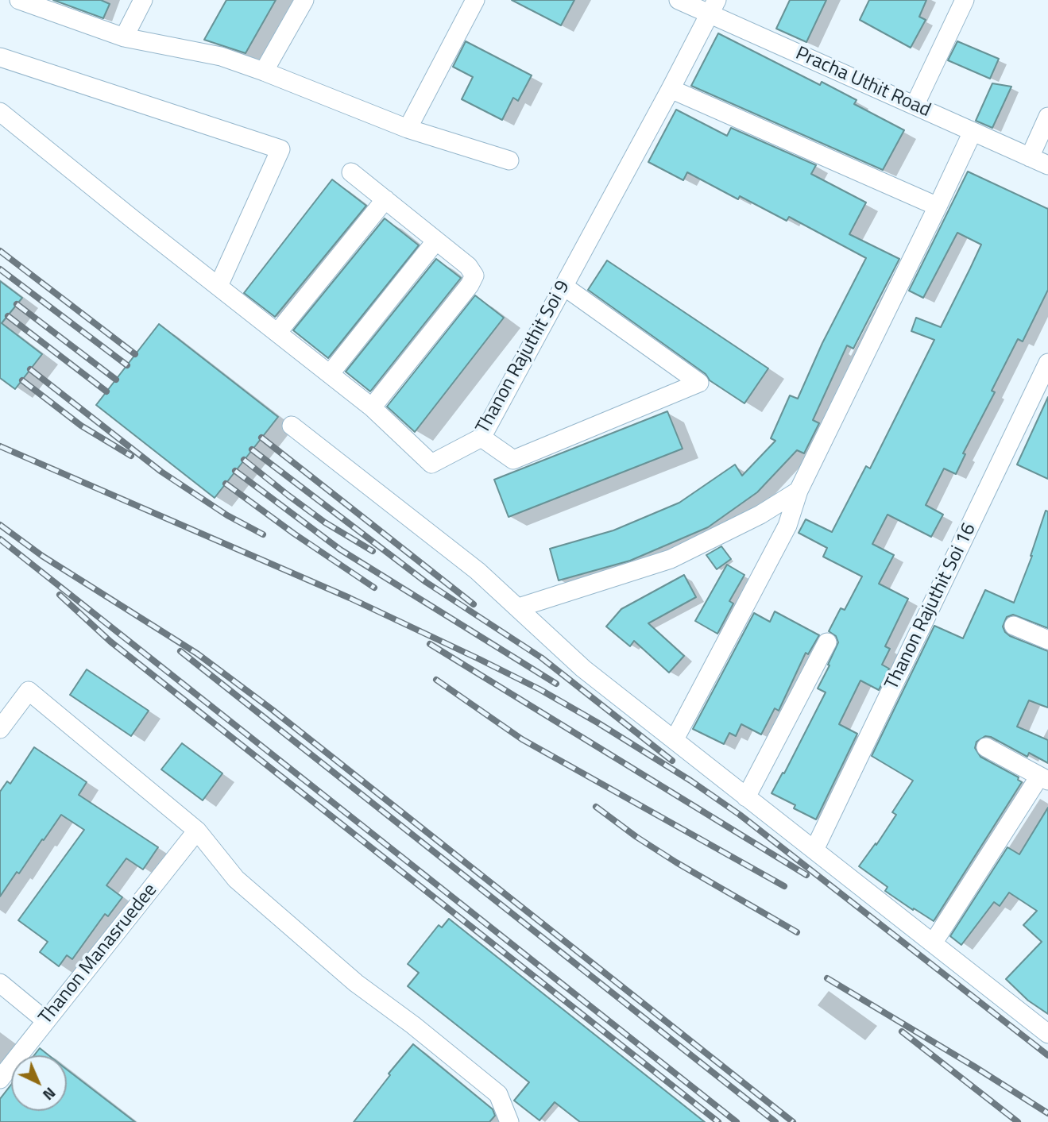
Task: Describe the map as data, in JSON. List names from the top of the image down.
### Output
{
  "streets": {
    "street": [
      "Pracha Uthit Road",
      "Thanon Rajuthit Soi 9",
      "Thanon Rajuthit Soi 16",
      "Thanon Manasruedee"
    ]
  },
  "crossings": [
    ["Pracha Uthit Road", "Thanon Rajuthit Soi 9"]
  ],
  "north": "bottom right"
}
